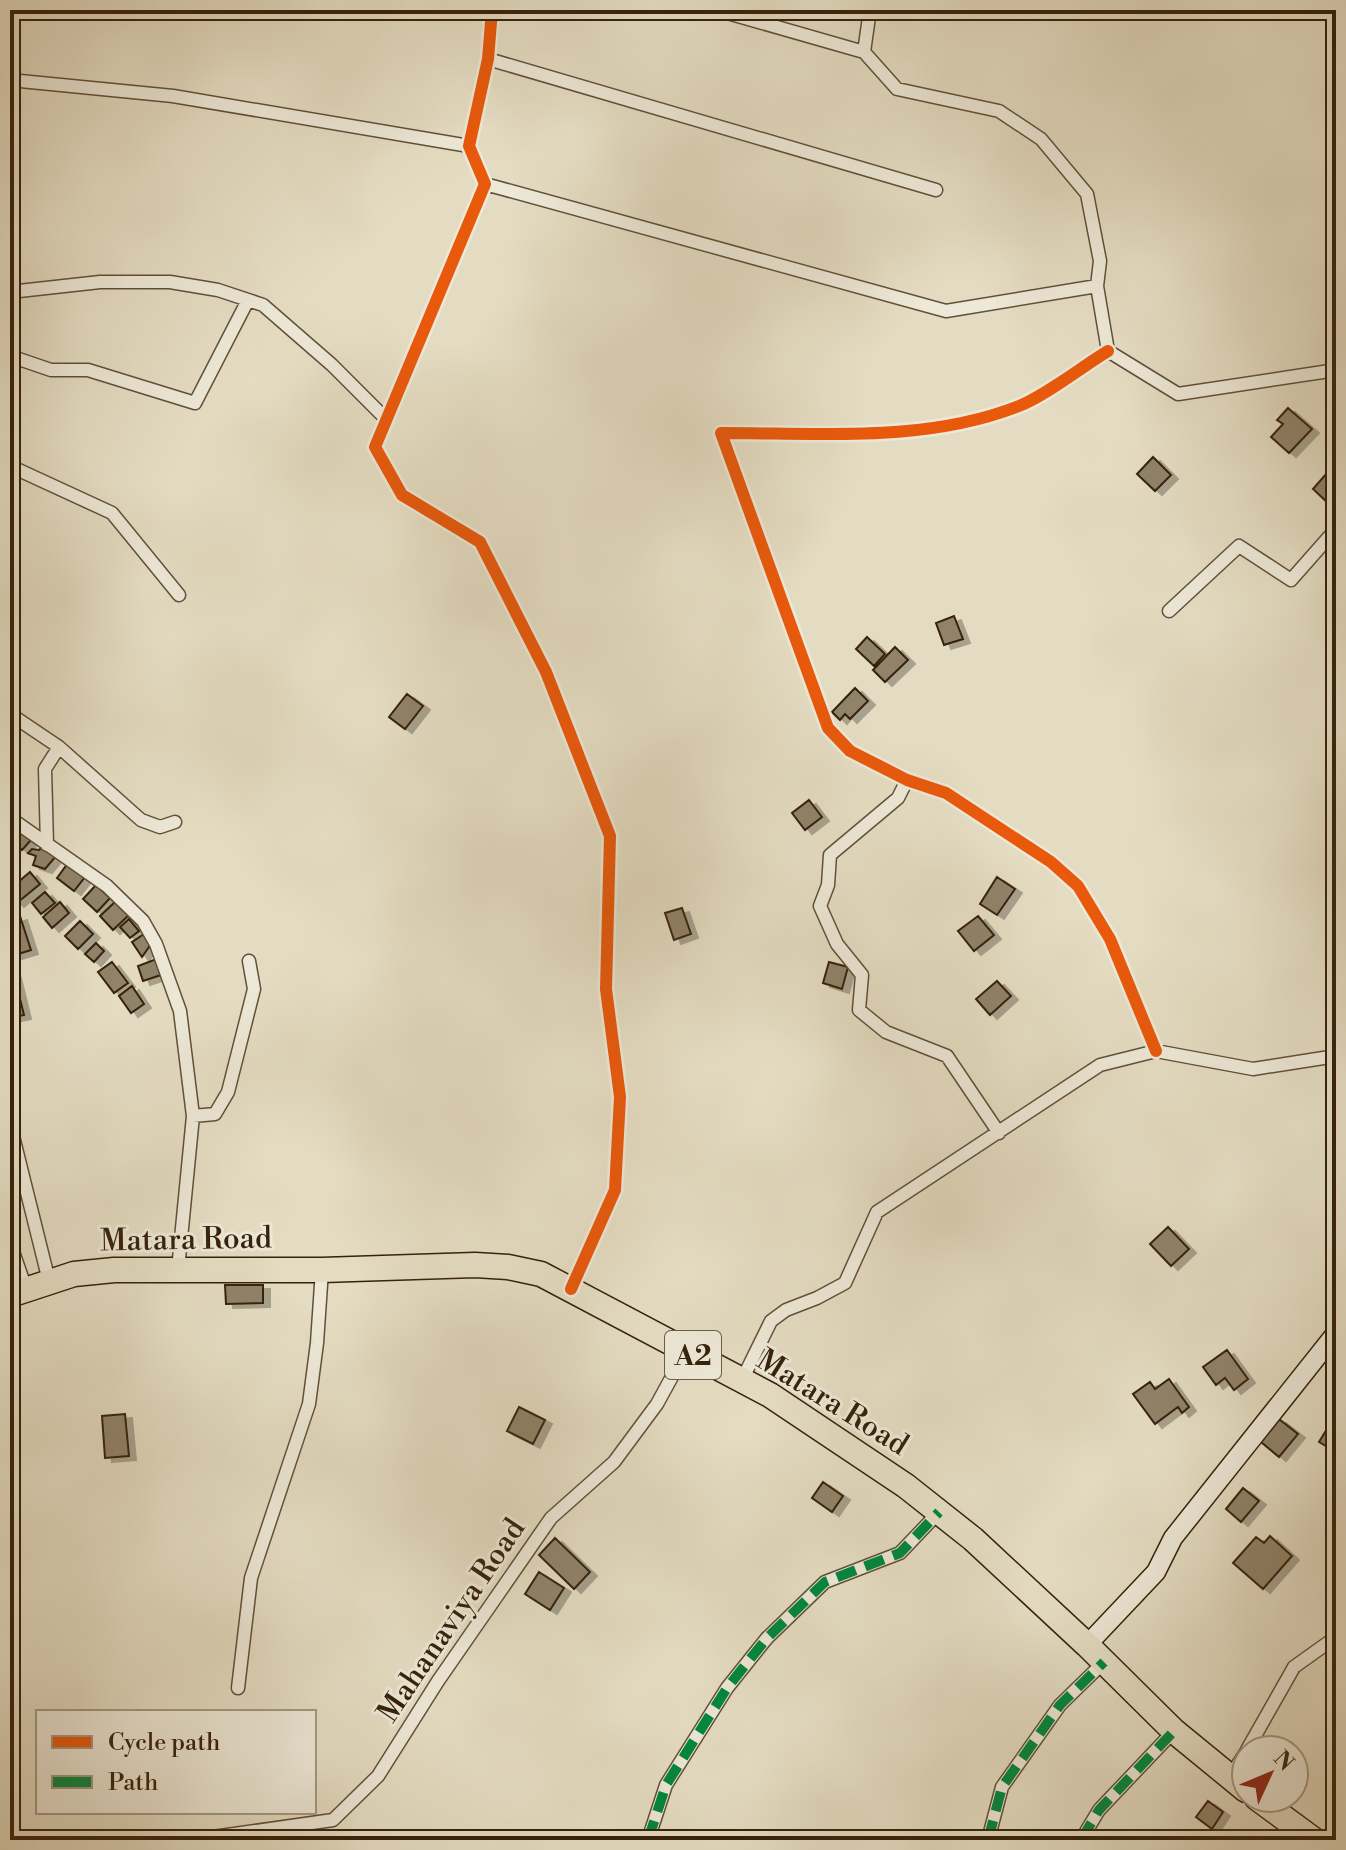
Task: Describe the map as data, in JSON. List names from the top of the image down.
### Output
{
  "streets": {
    "highway": ["Matara Road", "A2"],
    "street": ["Mahanaviya Road"]
  },
  "crossings": [
    ["Matara Road", "Mahanaviya Road"]
  ],
  "legend": ["Cycle path", "Path"],
  "north": "top right"
}
